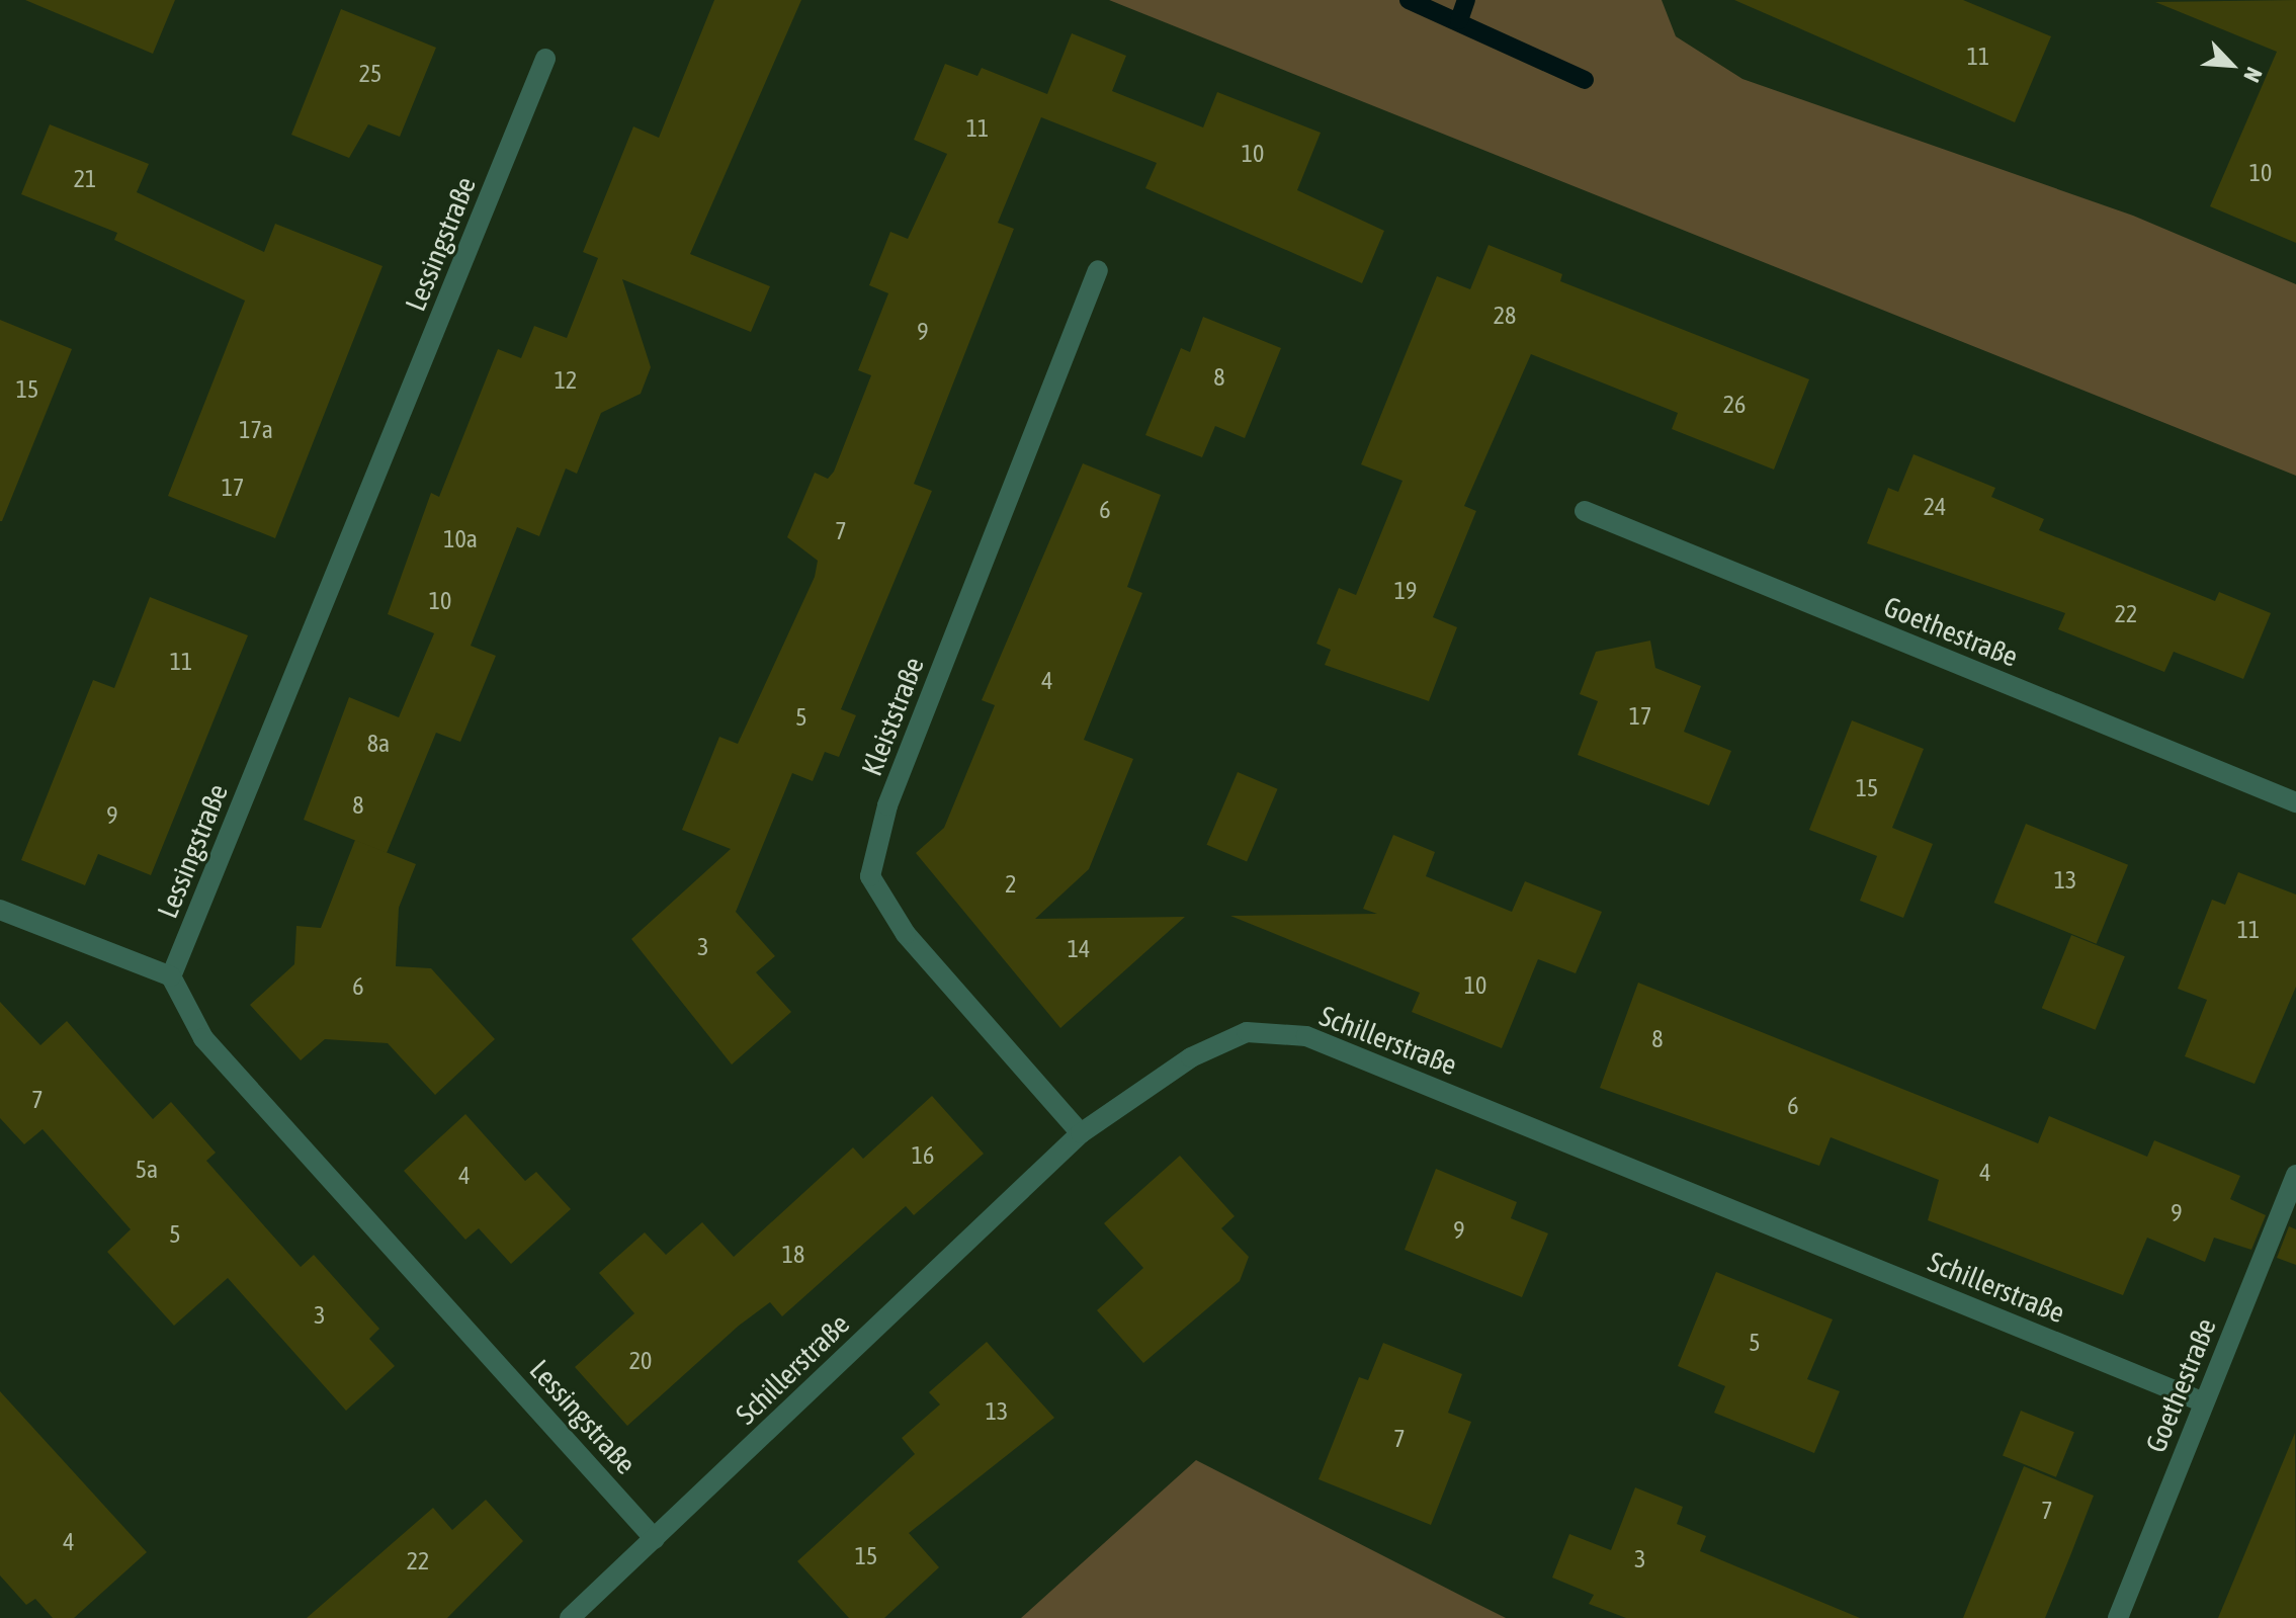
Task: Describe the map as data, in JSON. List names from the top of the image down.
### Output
{
  "streets": {
    "street": [
      "Lessingstraße",
      "Goethestraße",
      "Kleiststraße",
      "Schillerstraße"
    ]
  },
  "crossings": [
    ["Lessingstraße", "Schillerstraße"],
    ["Goethestraße", "Schillerstraße"],
    ["Kleiststraße", "Schillerstraße"]
  ],
  "house_numbers": [
    "11",
    "25",
    "11",
    "10",
    "10",
    "21",
    "28",
    "9",
    "8",
    "12",
    "15",
    "26",
    "17a",
    "17",
    "24",
    "6",
    "7",
    "10a",
    "19",
    "10",
    "22",
    "11",
    "4",
    "17",
    "5",
    "8a",
    "15",
    "8",
    "9",
    "13",
    "2",
    "11",
    "3",
    "14",
    "10",
    "6",
    "8",
    "7",
    "6",
    "16",
    "5a",
    "4",
    "4",
    "9",
    "9",
    "5",
    "18",
    "3",
    "5",
    "20",
    "13",
    "7",
    "7",
    "4",
    "15",
    "3",
    "22"
  ],
  "north": "bottom right"
}
